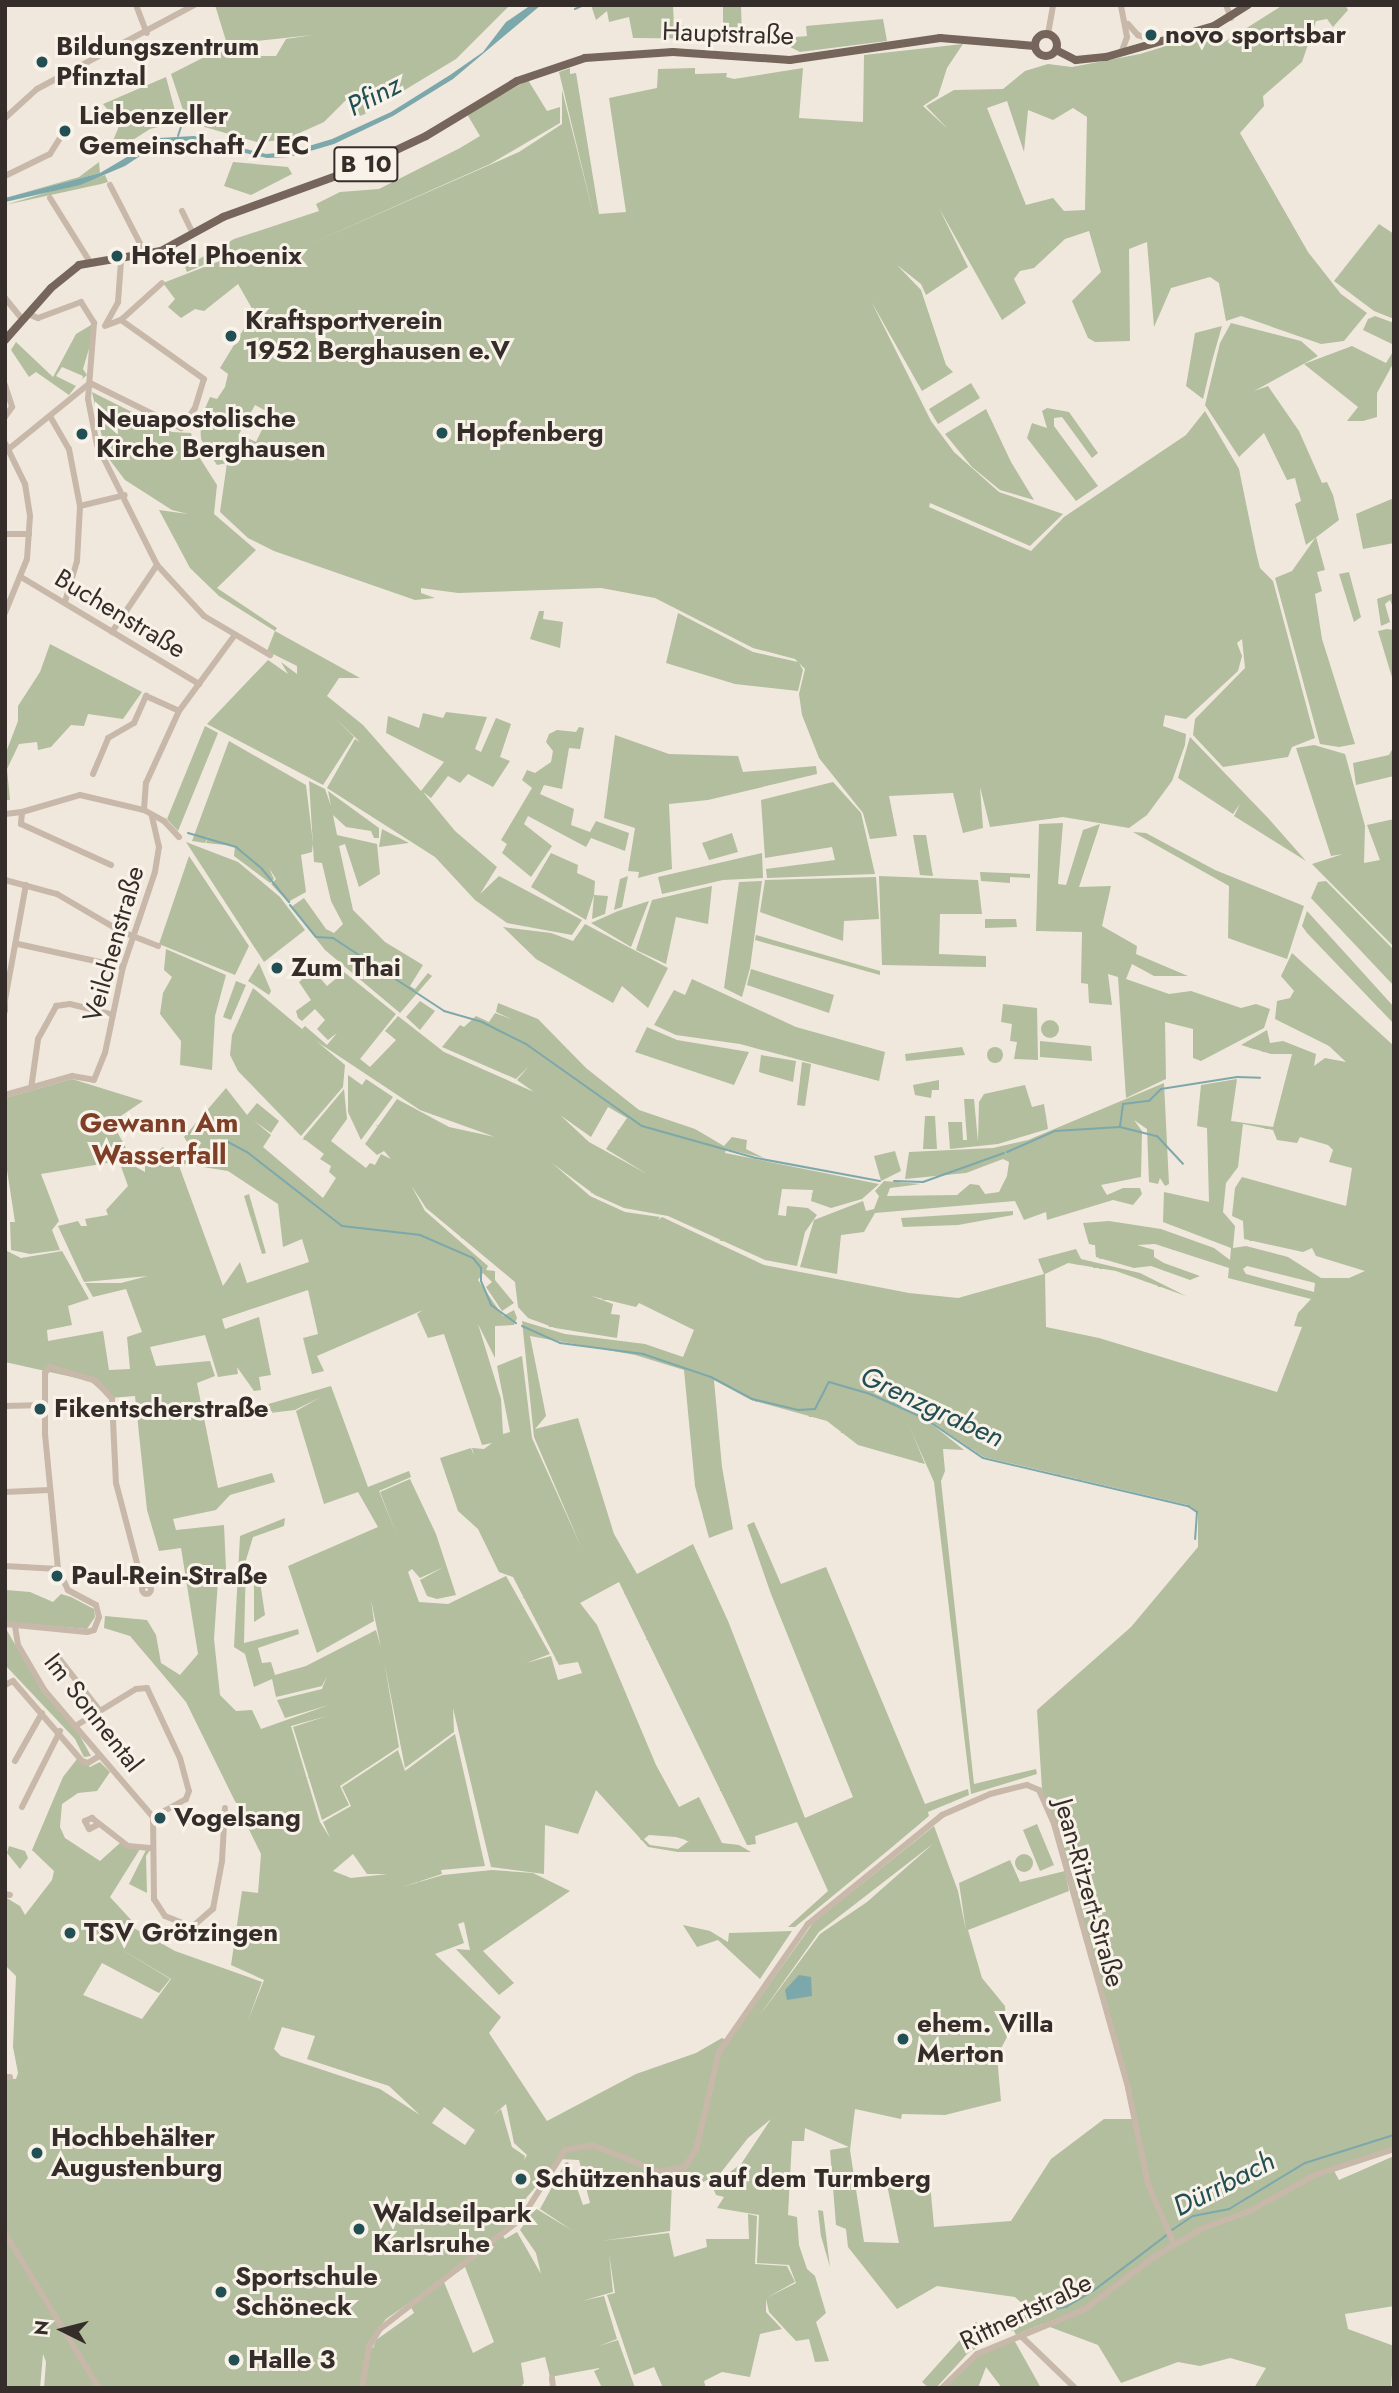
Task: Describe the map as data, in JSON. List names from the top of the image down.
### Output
{
  "streets": {
    "main road": ["Hauptstraße", "B 10"],
    "street": [
      "Buchenstraße",
      "Veilchenstraße",
      "Im Sonnental",
      "Jean-Ritzert-Straße",
      "Rittnertstraße"
    ]
  },
  "crossings": [
    ["Hauptstraße", "B 10"],
    ["Jean-Ritzert-Straße", "Rittnertstraße"]
  ],
  "districts": ["Gewann Am Wasserfall"],
  "water": ["Pfinz", "Grenzgraben", "Dürrbach"],
  "places": [
    "novo sportsbar",
    "Bildungszentrum Pfinztal",
    "Liebenzeller Gemeinschaft / EC",
    "Hotel Phoenix",
    "Kraftsportverein 1952 Berghausen e.V",
    "Hopfenberg",
    "Neuapostolische Kirche Berghausen",
    "Zum Thai",
    "Fikentscherstraße",
    "Paul-Rein-Straße",
    "Vogelsang",
    "TSV Grötzingen",
    "ehem. Villa Merton",
    "Hochbehälter Augustenburg",
    "Schützenhaus auf dem Turmberg",
    "Waldseilpark Karlsruhe",
    "Sportschule Schöneck",
    "Halle 3"
  ],
  "north": "left"
}
